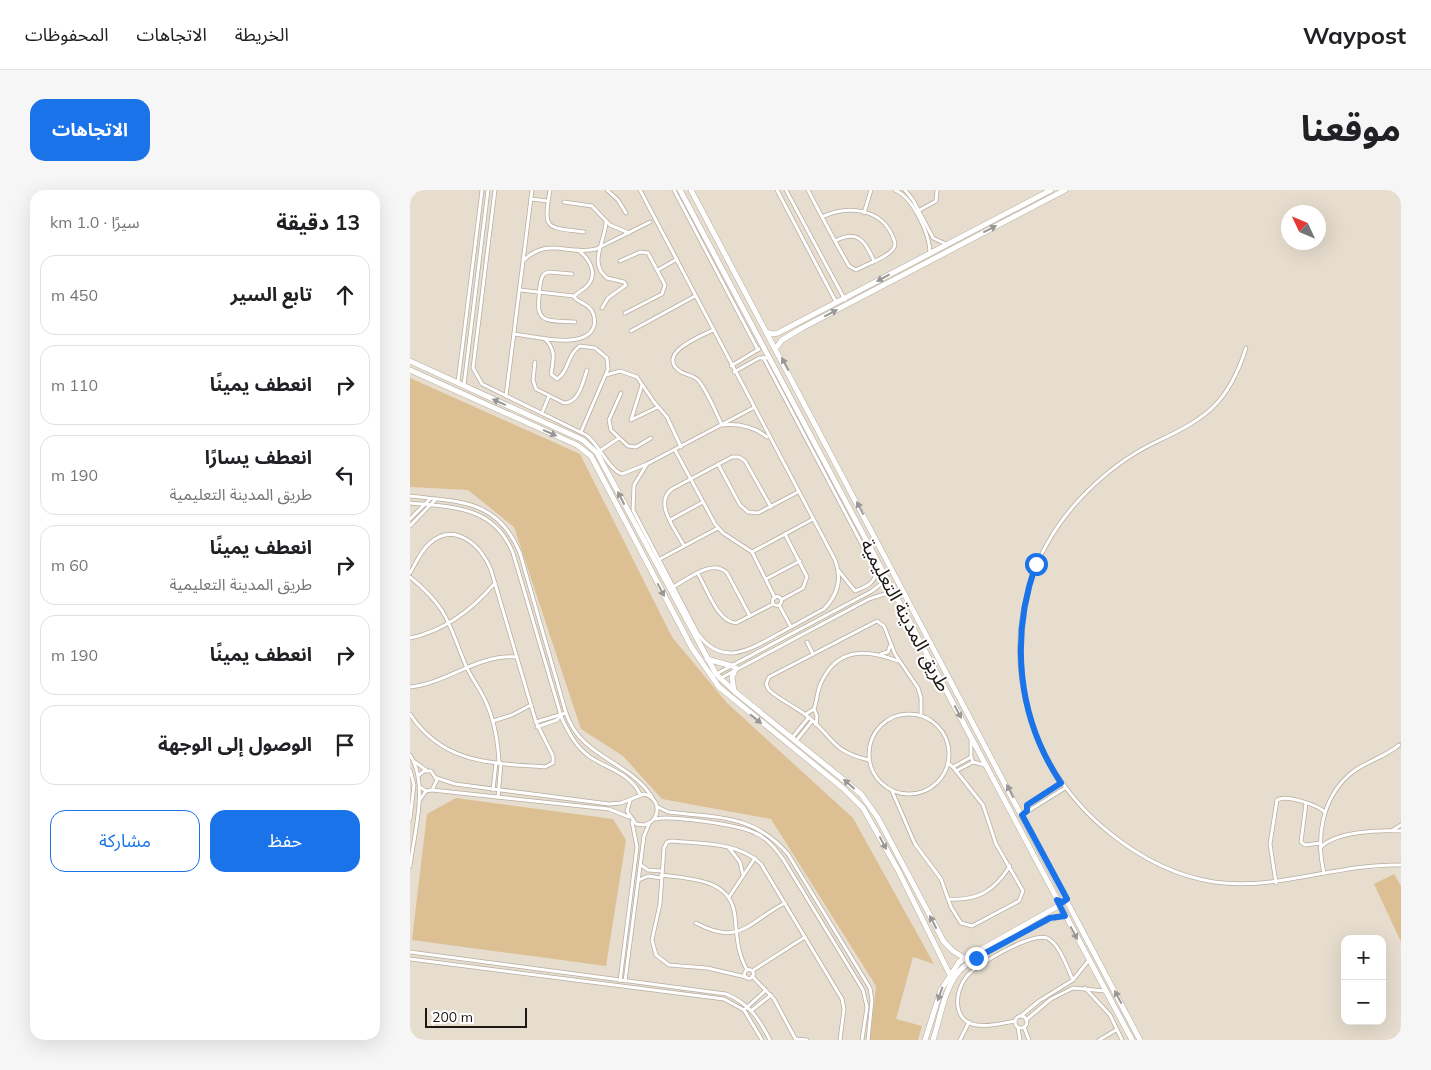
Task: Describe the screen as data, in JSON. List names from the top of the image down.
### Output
{
  "streets": {
    "street": ["طريق المدينة التعليمية"]
  },
  "scale_bar": "200 m",
  "north": "top left",
  "page": {
    "header": "Waypost",
    "nav": ["الخريطة", "الاتجاهات", "المحفوظات"],
    "title": "موقعنا",
    "buttons": [
      "الاتجاهات",
      ["حفظ", "مشاركة"]
    ],
    "heading": ["13 دقيقة", "سيرًا · 1.0 km"],
    "list": [
      ["تابع السير", "450 m"],
      ["انعطف يمينًا", "110 m"],
      ["انعطف يسارًا", "طريق المدينة التعليمية", "190 m"],
      ["انعطف يمينًا", "طريق المدينة التعليمية", "60 m"],
      ["انعطف يمينًا", "190 m"],
      "الوصول إلى الوجهة"
    ],
    "map_buttons": ["+", "−"],
    "scale": "200 m"
  }
}
